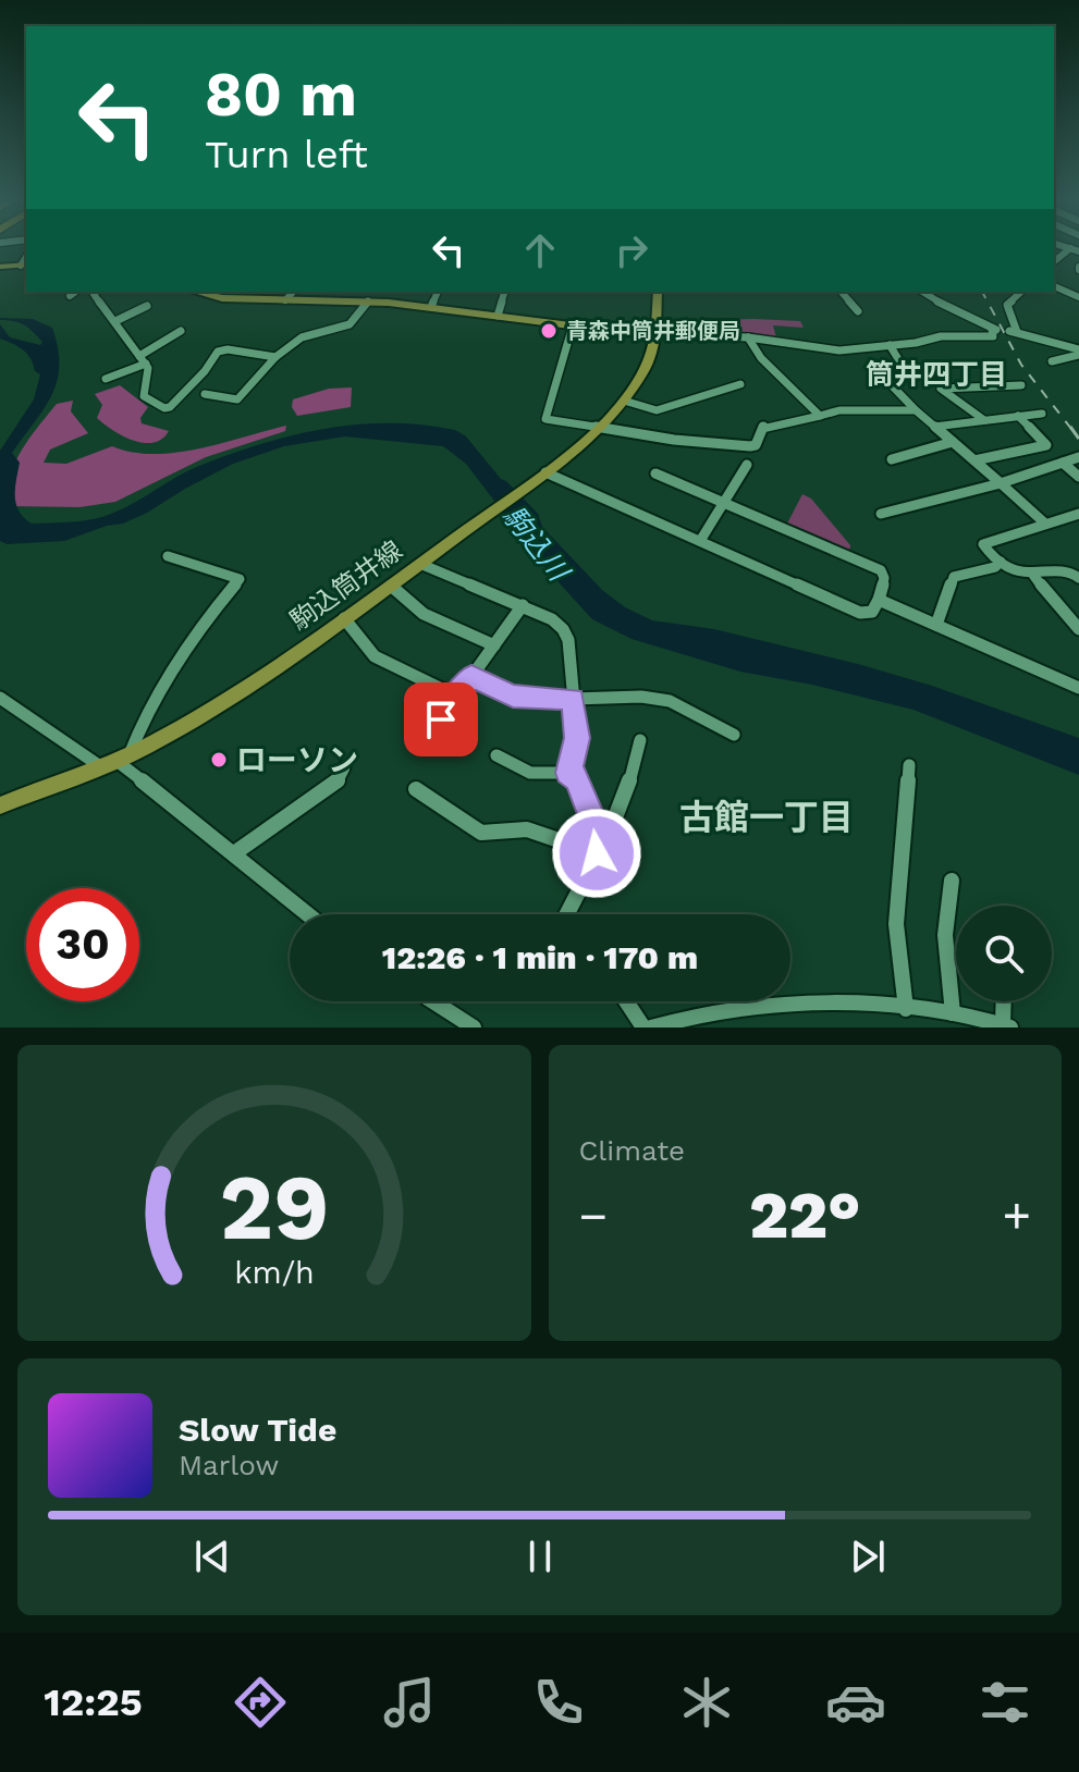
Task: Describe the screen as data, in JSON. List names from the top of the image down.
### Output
{
  "streets": {
    "main road": ["駒込筒井線"]
  },
  "districts": ["筒井四丁目", "古館一丁目"],
  "water": ["駒込川"],
  "places": ["青森中筒井郵便局", "ローソン"],
  "page": {
    "turn": ["80 m", "Turn left"],
    "limit": "30",
    "trip": "12:26 · 1 min · 170 m",
    "tile": "Climate",
    "heat": ["−", "22°", "+"],
    "song": ["Slow Tide", "Marlow"],
    "tabs": "12:25",
    "gauge": ["29", "km/h"]
  }
}
